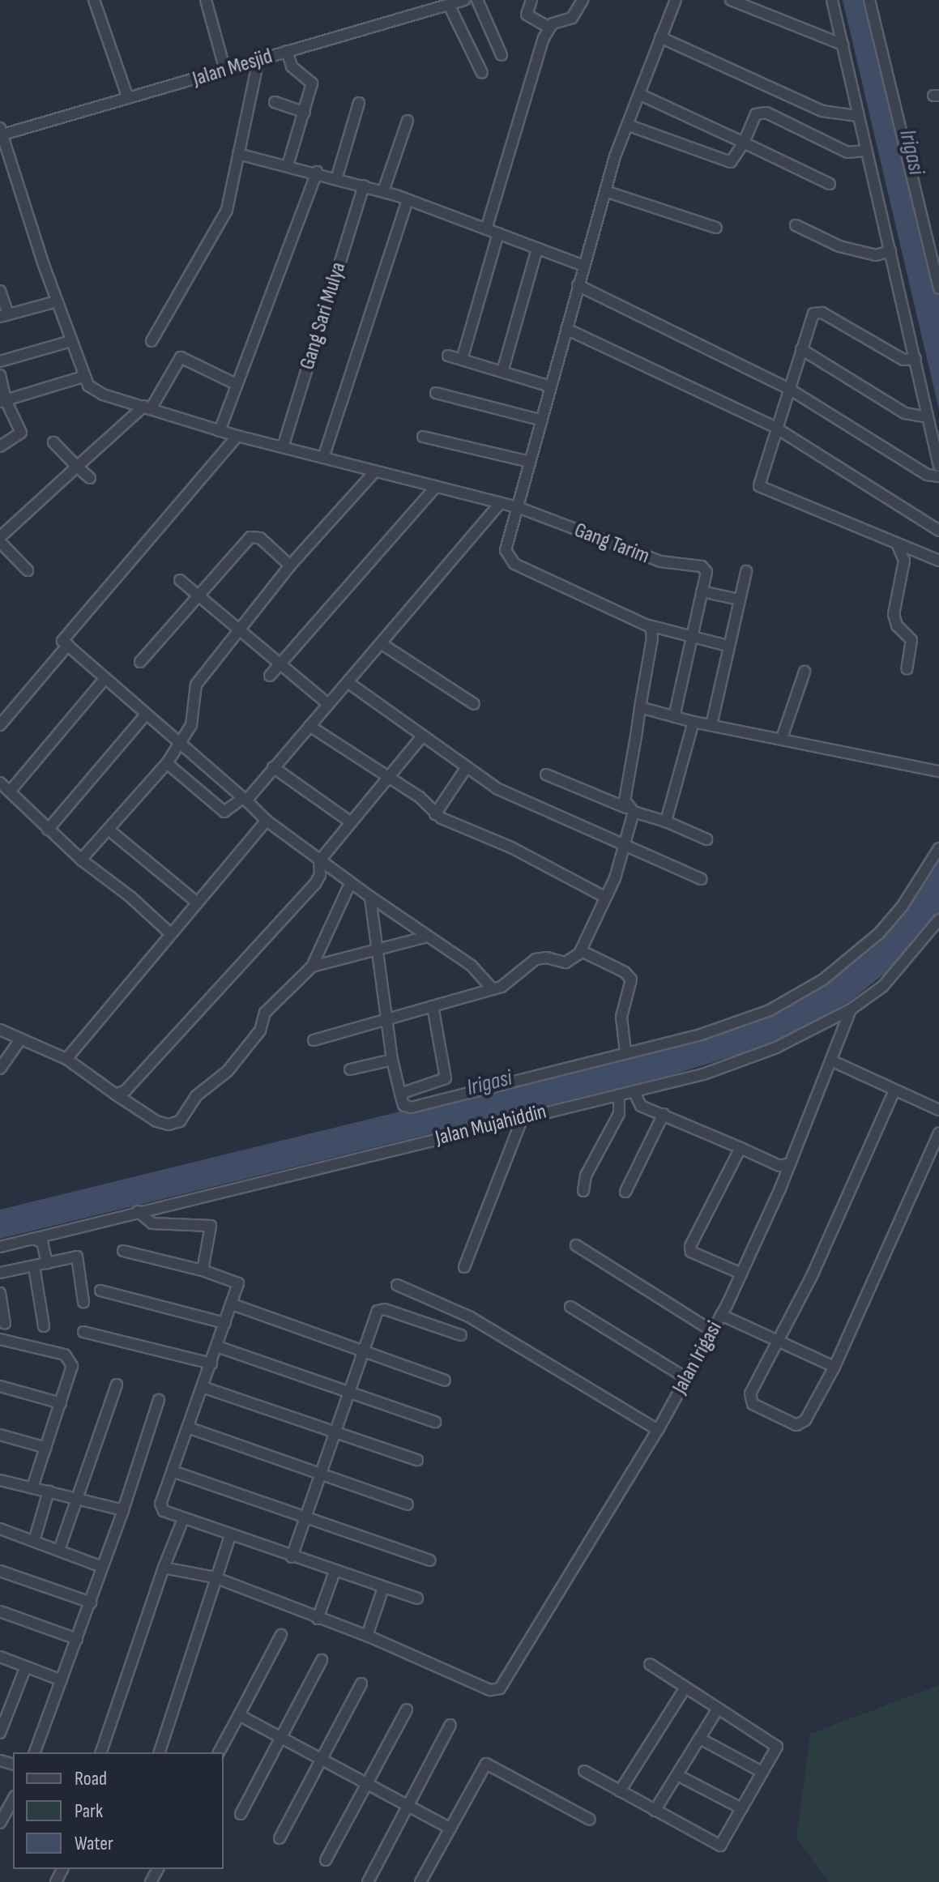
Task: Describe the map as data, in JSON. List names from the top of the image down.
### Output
{
  "streets": {
    "street": [
      "Jalan Mesjid",
      "Gang Sari Mulya",
      "Gang Tarim",
      "Jalan Mujahiddin",
      "Jalan Irigasi"
    ]
  },
  "crossings": [
    ["Gang Sari Mulya", "Gang Tarim"],
    ["Jalan Mujahiddin", "Jalan Irigasi"]
  ],
  "water": ["Irigasi"],
  "legend": ["Road", "Park", "Water"]
}
